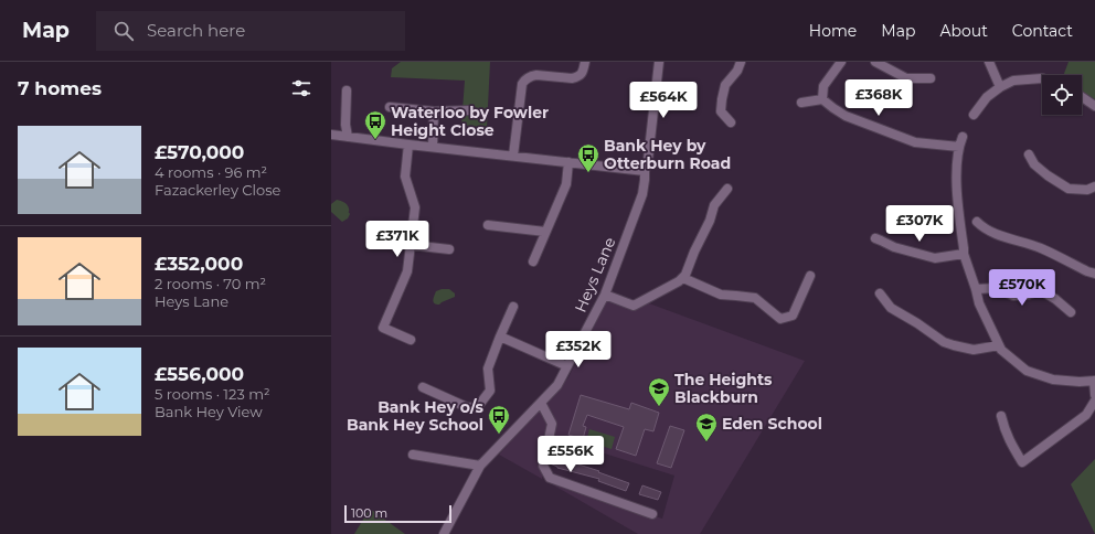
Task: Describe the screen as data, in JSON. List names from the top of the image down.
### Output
{
  "streets": {
    "street": ["Heys Lane"]
  },
  "places": {
    "bus stop": ["Waterloo by Fowler Height Close", "Bank Hey by Otterburn Road", "Bank Hey o/s Bank Hey School"],
    "school or university": ["The Heights Blackburn", "Eden School"]
  },
  "scale_bar": "100 m",
  "page": {
    "header": "Map",
    "search": "Search here",
    "nav": [
      "Home",
      "Map",
      "About",
      "Contact"
    ],
    "heading": "7 homes",
    "price": [
      "£368K",
      "£564K",
      "£307K",
      "£371K",
      "£570K",
      "£352K",
      "£556K"
    ],
    "list": [
      {
        "name": "£570,000",
        "note": "4 rooms · 96 m² · Fazackerley Close"
      },
      {
        "name": "£352,000",
        "note": "2 rooms · 70 m² · Heys Lane"
      },
      {
        "name": "£556,000",
        "note": "5 rooms · 123 m² · Bank Hey View"
      }
    ],
    "scale": "100 m"
  }
}
